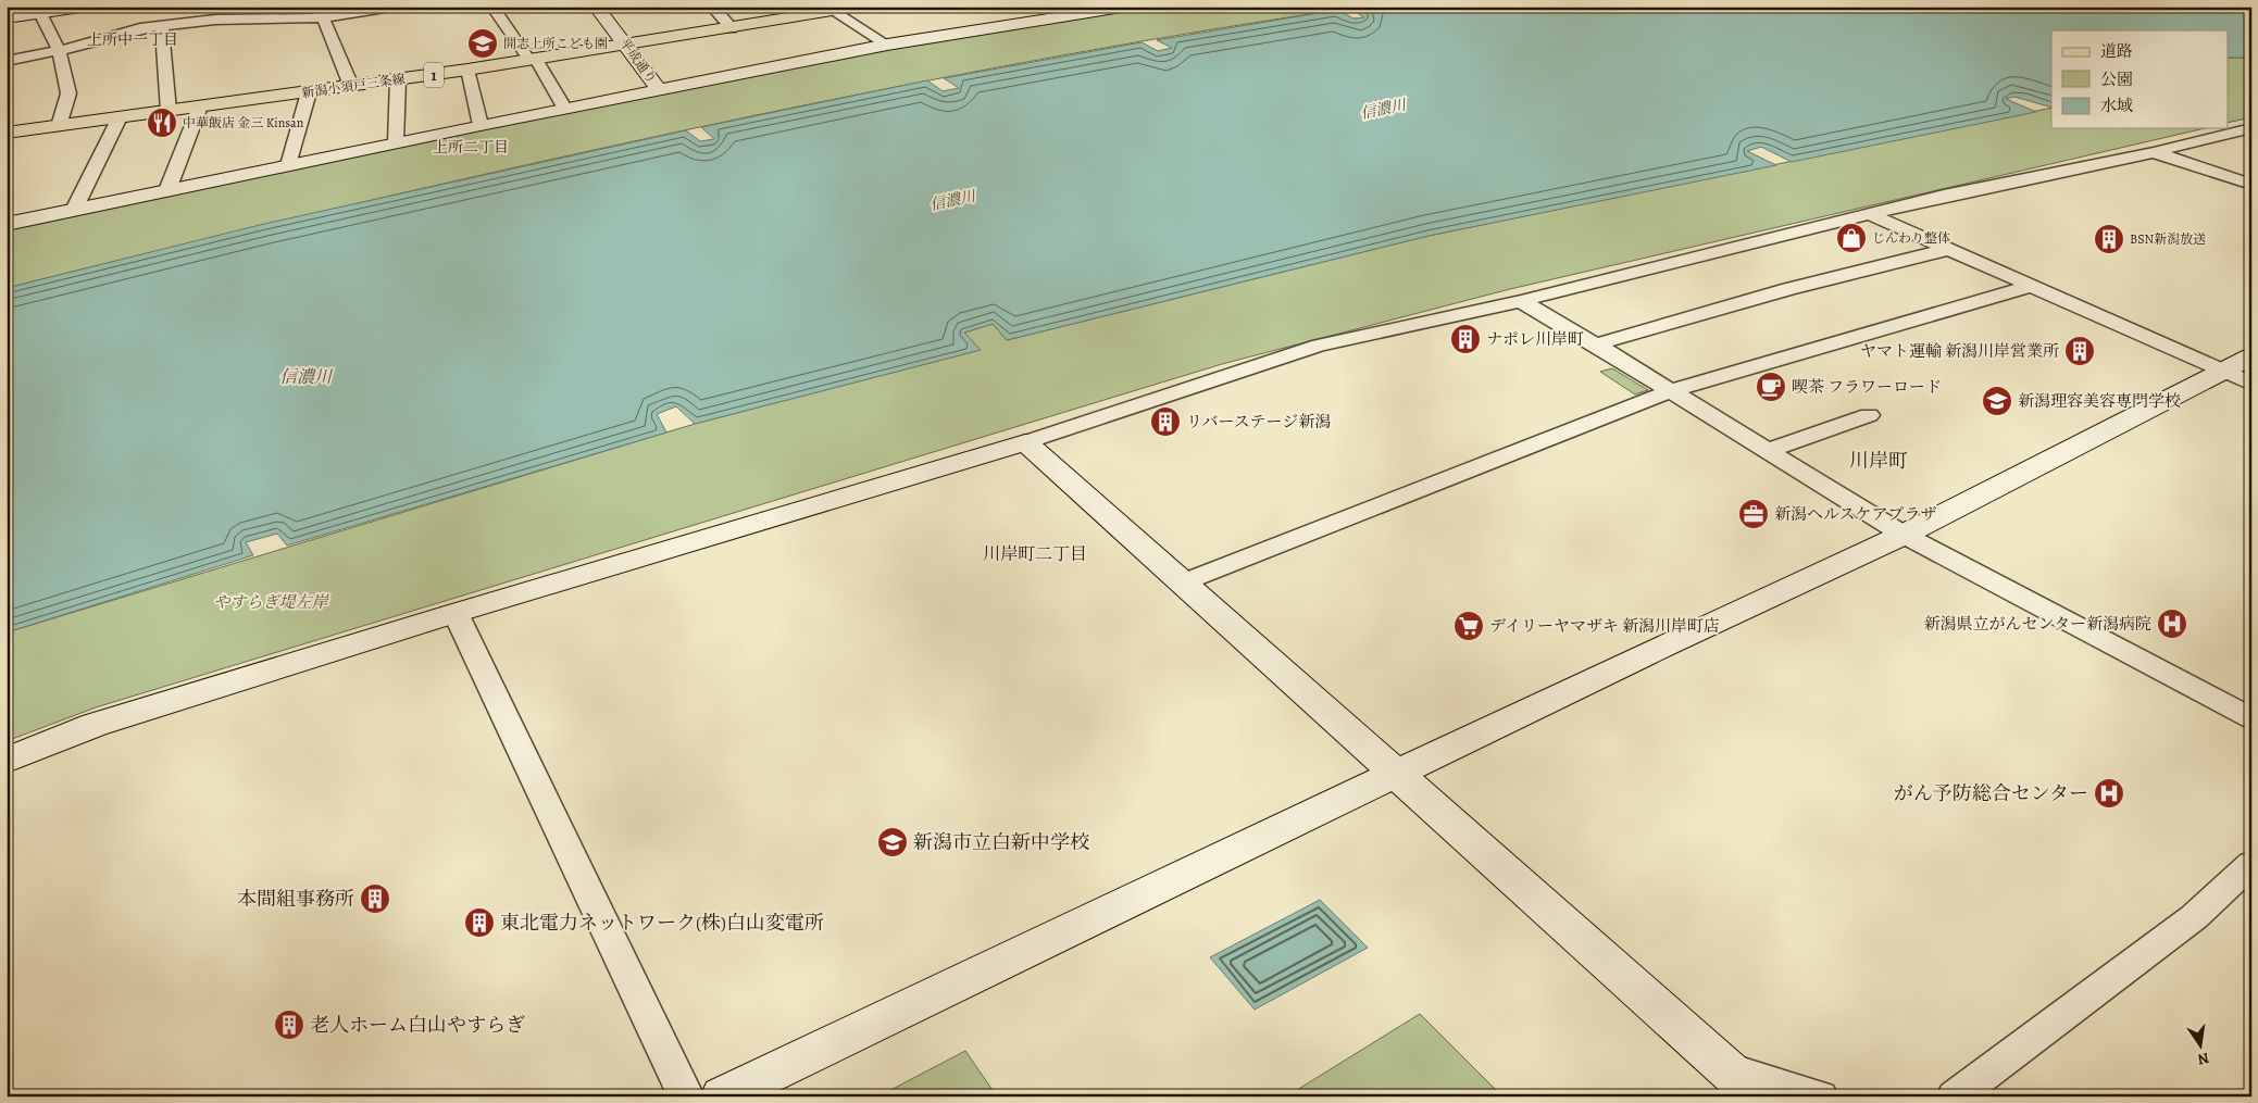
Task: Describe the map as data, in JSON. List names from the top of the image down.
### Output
{
  "streets": {
    "main road": ["1", "新潟小須戸三条線"],
    "street": ["平成通り"]
  },
  "crossings": [
    ["平成通り", "新潟小須戸三条線"]
  ],
  "districts": [
    "上所中一丁目",
    "上所二丁目",
    "川岸町",
    "川岸町二丁目"
  ],
  "water": ["信濃川"],
  "parks": ["やすらぎ堤左岸"],
  "places": {
    "school or university": ["開志上所こども園", "新潟理容美容専門学校", "新潟市立白新中学校"],
    "restaurant": ["中華飯店 金三 Kinsan"],
    "shop": ["じんわり整体"],
    "building": [
      "BSN新潟放送",
      "ナポレ川岸町",
      "ヤマト運輸 新潟川岸営業所",
      "リバーステージ新潟",
      "本間組事務所",
      "東北電力ネットワーク(株)白山変電所",
      "老人ホーム白山やすらぎ"
    ],
    "cafe": ["喫茶 フラワーロード"],
    "office": ["新潟ヘルスケアプラザ"],
    "hospital": ["新潟県立がんセンター新潟病院", "がん予防総合センター"],
    "supermarket": ["デイリーヤマザキ 新潟川岸町店"]
  },
  "legend": ["道路", "公園", "水域"],
  "north": "bottom"
}
